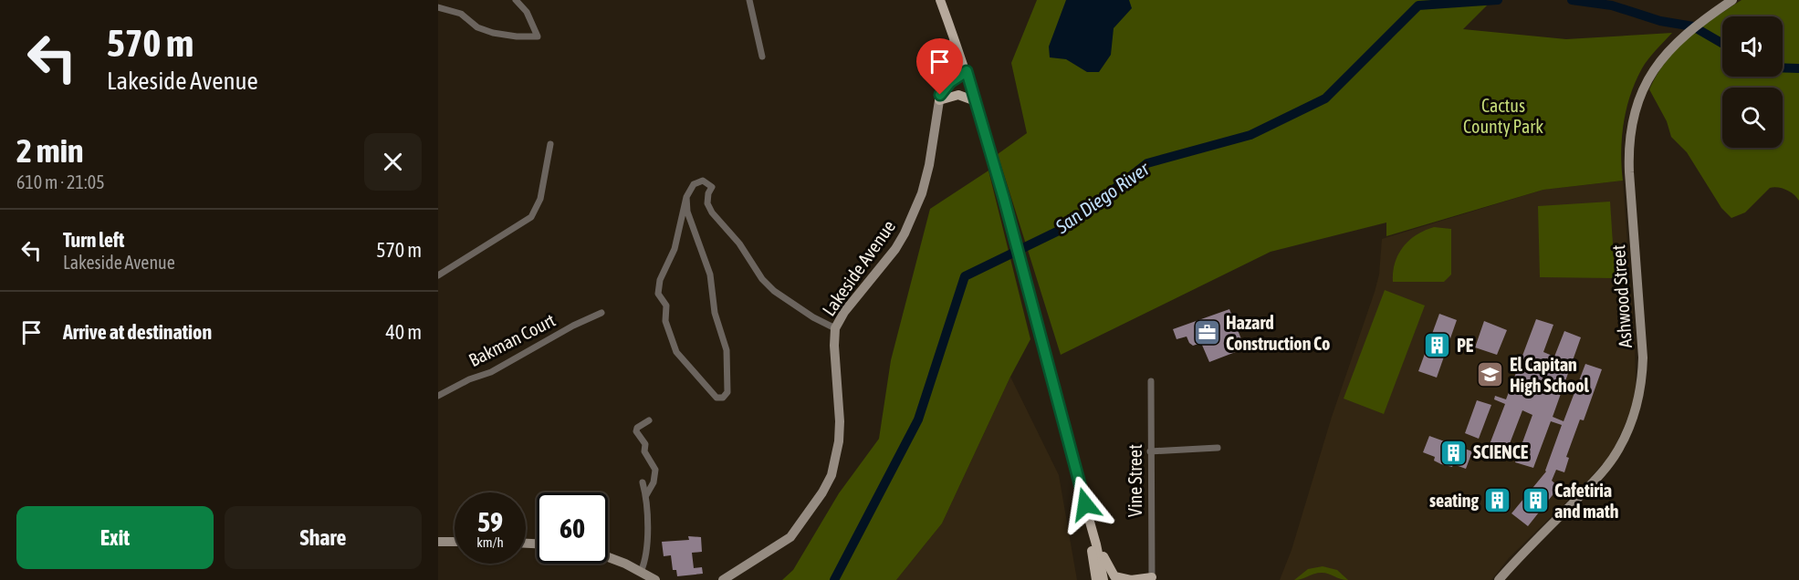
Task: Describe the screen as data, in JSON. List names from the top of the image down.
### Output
{
  "streets": {
    "main road": ["Lakeside Avenue", "Ashwood Street"],
    "street": ["Bakman Court", "Vine Street"]
  },
  "water": ["San Diego River"],
  "parks": ["Cactus County Park"],
  "places": {
    "office": ["Hazard Construction Co"],
    "building": [
      "PE",
      "SCIENCE",
      "seating",
      "Cafetiria and math"
    ],
    "school or university": ["El Capitan High School"]
  },
  "page": {
    "turn": ["570 m", "Lakeside Avenue"],
    "heading": ["2 min", "610 m · 21:05"],
    "list": [
      {
        "name": "Turn left",
        "note": "Lakeside Avenue",
        "value": "570 m"
      },
      {
        "name": "Arrive at destination",
        "value": "40 m"
      }
    ],
    "speed": "59 km/h",
    "limit": "60",
    "buttons": ["Exit", "Share"]
  }
}
